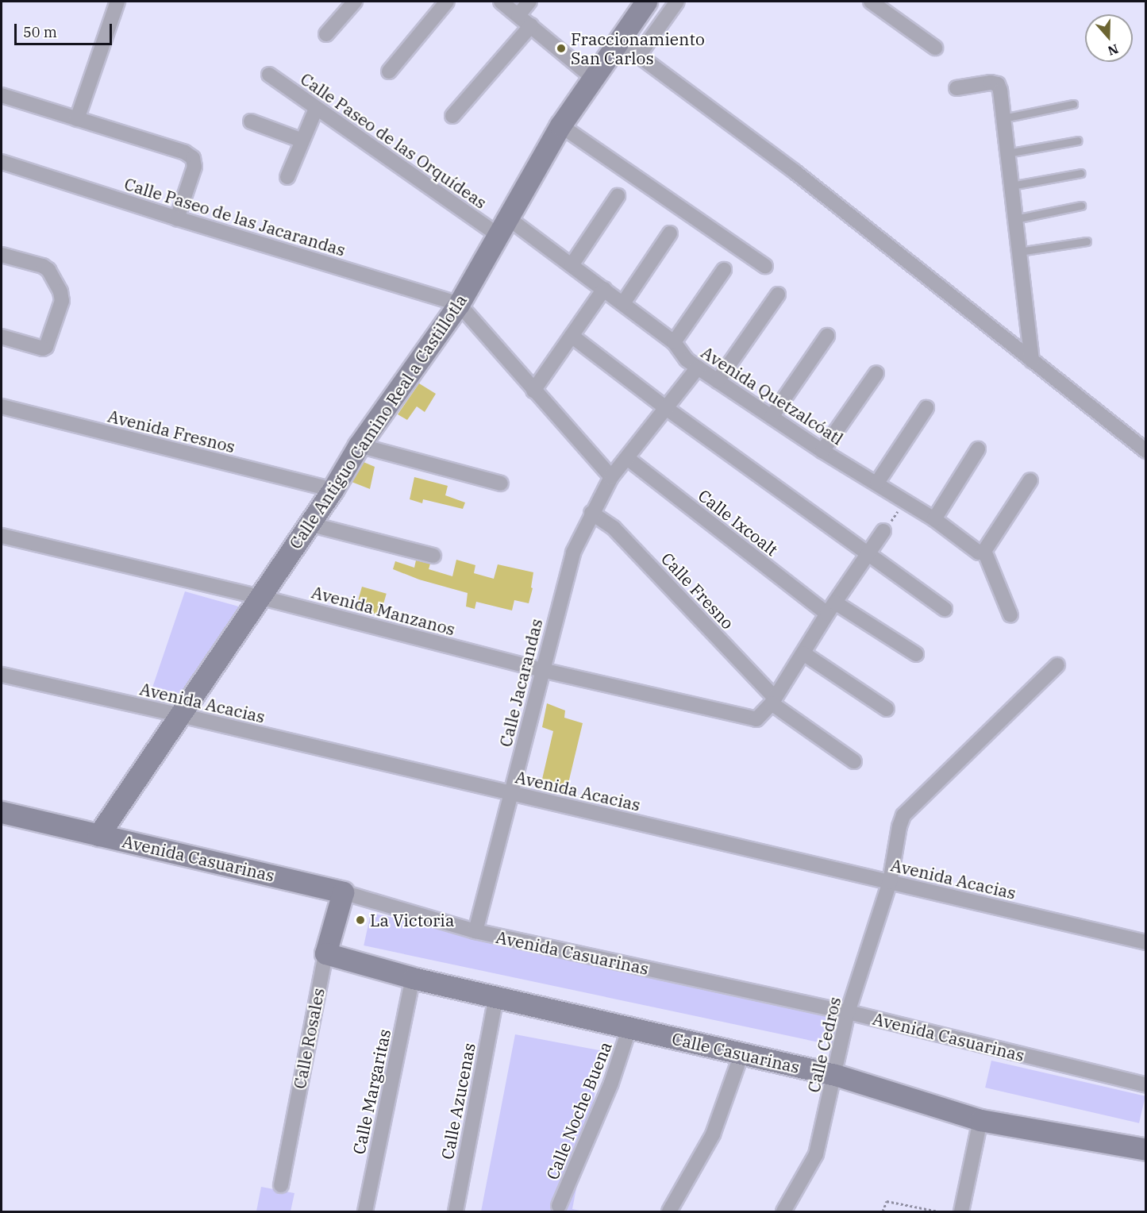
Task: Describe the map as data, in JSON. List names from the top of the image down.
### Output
{
  "streets": {
    "street": [
      "Calle Paseo de las Orquídeas",
      "Calle Paseo de las Jacarandas",
      "Avenida Quetzalcóatl",
      "Calle Antiguo Camino Real a Castillotla",
      "Avenida Fresnos",
      "Calle Ixcoalt",
      "Calle Fresno",
      "Avenida Manzanos",
      "Calle Jacarandas",
      "Avenida Acacias",
      "Avenida Casuarinas",
      "Calle Rosales",
      "Calle Cedros",
      "Calle Casuarinas",
      "Calle Margaritas",
      "Calle Azucenas",
      "Calle Noche Buena"
    ]
  },
  "crossings": [
    ["Calle Paseo de las Orquídeas", "Avenida Quetzalcóatl"],
    ["Calle Paseo de las Orquídeas", "Calle Antiguo Camino Real a Castillotla"],
    ["Calle Paseo de las Jacarandas", "Calle Antiguo Camino Real a Castillotla"],
    ["Avenida Quetzalcóatl", "Calle Antiguo Camino Real a Castillotla"],
    ["Avenida Quetzalcóatl", "Calle Jacarandas"],
    ["Calle Antiguo Camino Real a Castillotla", "Avenida Fresnos"],
    ["Calle Antiguo Camino Real a Castillotla", "Avenida Manzanos"],
    ["Calle Antiguo Camino Real a Castillotla", "Avenida Acacias"],
    ["Calle Antiguo Camino Real a Castillotla", "Avenida Casuarinas"],
    ["Calle Ixcoalt", "Calle Jacarandas"],
    ["Calle Fresno", "Avenida Manzanos"],
    ["Calle Fresno", "Calle Jacarandas"],
    ["Avenida Manzanos", "Calle Jacarandas"],
    ["Calle Jacarandas", "Avenida Acacias"],
    ["Calle Jacarandas", "Avenida Casuarinas"],
    ["Avenida Acacias", "Calle Cedros"],
    ["Avenida Casuarinas", "Calle Rosales"],
    ["Avenida Casuarinas", "Calle Cedros"],
    ["Calle Rosales", "Calle Casuarinas"],
    ["Calle Cedros", "Calle Casuarinas"],
    ["Calle Casuarinas", "Calle Margaritas"],
    ["Calle Casuarinas", "Calle Azucenas"],
    ["Calle Casuarinas", "Calle Noche Buena"]
  ],
  "places": ["Fraccionamiento San Carlos", "La Victoria"],
  "scale_bar": "50 m",
  "north": "bottom"
}
